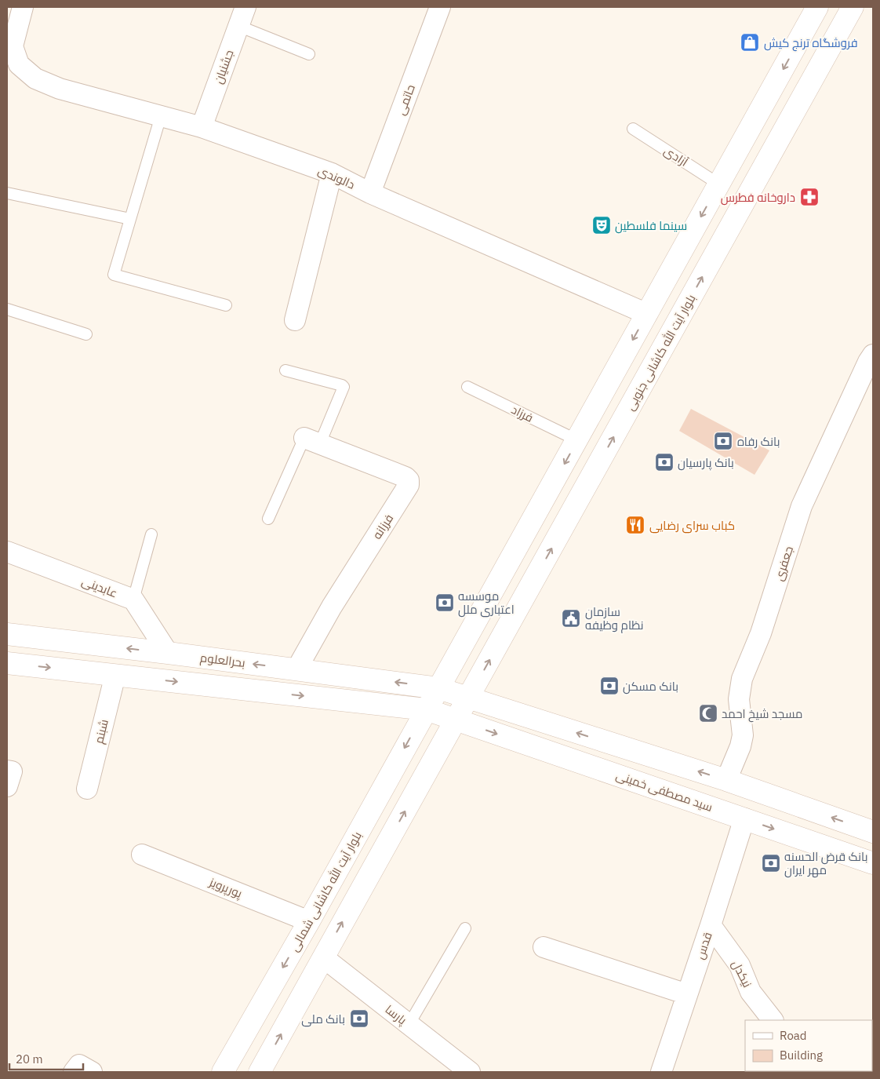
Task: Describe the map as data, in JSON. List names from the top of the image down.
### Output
{
  "streets": {
    "main road": [
      "بلوار آیت الله کاشانی جنوبی",
      "بحرالعلوم",
      "سید مصطفی خمینی",
      "بلوار آیت الله کاشانی شمالی"
    ],
    "street": [
      "جشنیان",
      "حاتمی",
      "دالوندی",
      "فرزانه",
      "جعفری",
      "عابدینی",
      "شبنم",
      "پورپرویز",
      "قدس",
      "نیکدل",
      "پارسا"
    ],
    "lane": ["آزادی", "فرزاد"]
  },
  "crossings": [
    ["جشنیان", "دالوندی"],
    ["حاتمی", "دالوندی"],
    ["بلوار آیت الله کاشانی جنوبی", "بحرالعلوم"],
    ["بلوار آیت الله کاشانی جنوبی", "سید مصطفی خمینی"],
    ["فرزانه", "بحرالعلوم"],
    ["بحرالعلوم", "بلوار آیت الله کاشانی شمالی"],
    ["سید مصطفی خمینی", "بلوار آیت الله کاشانی شمالی"],
    ["سید مصطفی خمینی", "قدس"],
    ["پورپرویز", "بلوار آیت الله کاشانی شمالی"],
    ["قدس", "نیکدل"]
  ],
  "places": {
    "shop": ["فروشگاه ترنج کیش"],
    "pharmacy": ["داروخانه فطرس"],
    "theatre": ["سینما فلسطین"],
    "bank": [
      "بانک رفاه",
      "بانک پارسیان",
      "موسسه اعتباری ملل",
      "بانک مسکن",
      "بانک قرض الحسنه مهر ایران",
      "بانک ملی"
    ],
    "restaurant": ["کباب سرای رضایی"],
    "public building": ["سازمان نظام وظیفه"],
    "mosque": ["مسجد شیخ احمد"]
  },
  "legend": ["Road", "Building"],
  "scale_bar": "20 m"
}
